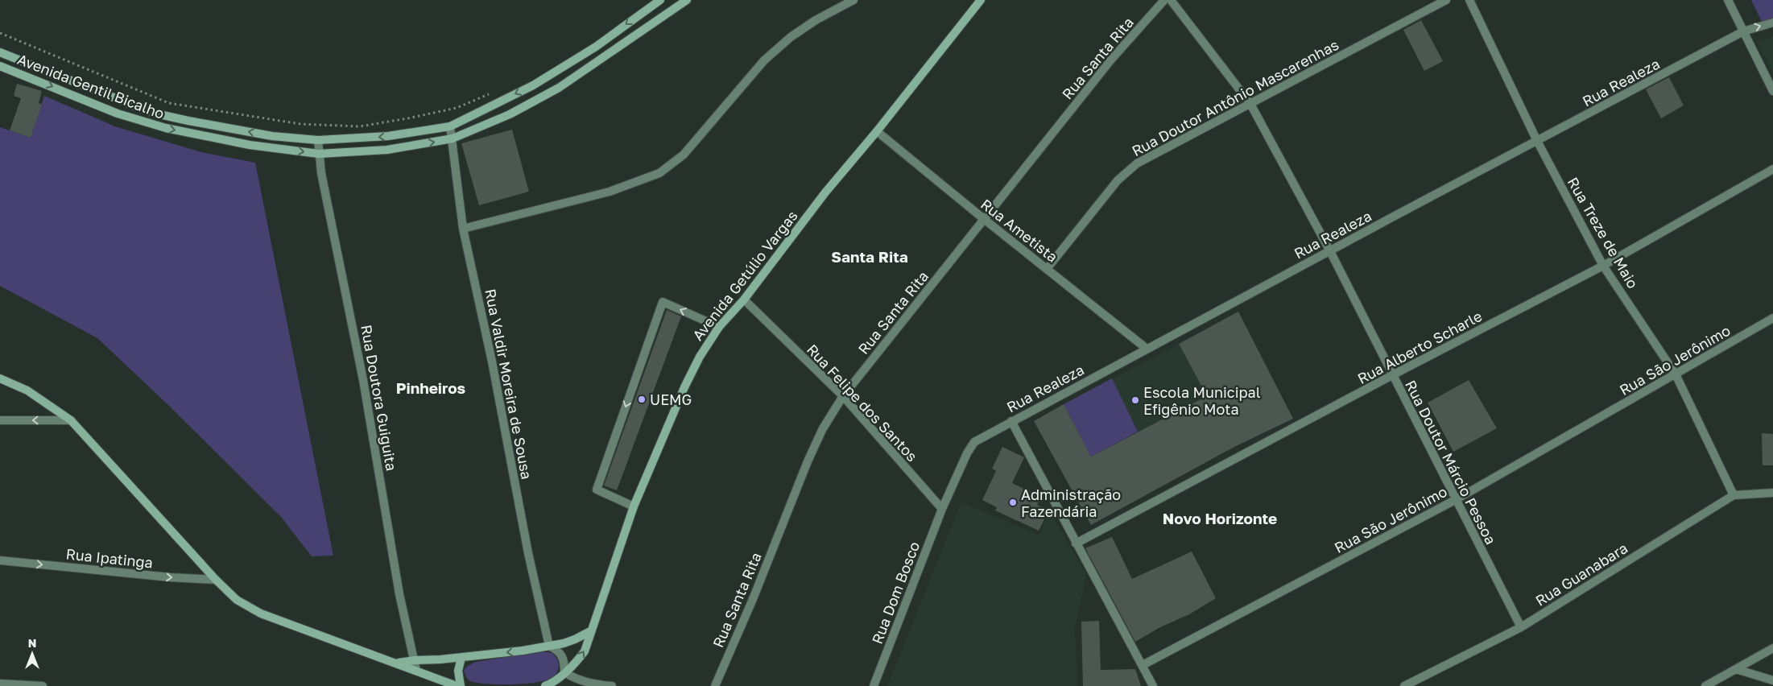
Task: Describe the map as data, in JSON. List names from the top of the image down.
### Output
{
  "streets": {
    "street": [
      "Rua Santa Rita",
      "Rua Realeza",
      "Avenida Gentil Bicalho",
      "Rua Doutor Antônio Mascarenhas",
      "Rua Ametista",
      "Rua Treze de Maio",
      "Avenida Getúlio Vargas",
      "Rua Alberto Scharle",
      "Rua São Jerônimo",
      "Rua Valdir Moreira de Sousa",
      "Rua Doutora Guiguita",
      "Rua Felipe dos Santos",
      "Rua Doutor Márcio Pessoa",
      "Rua Ipatinga",
      "Rua Guanabara",
      "Rua Dom Bosco"
    ]
  },
  "crossings": [
    ["Rua Santa Rita", "Rua Ametista"],
    ["Rua Santa Rita", "Rua Felipe dos Santos"],
    ["Rua Realeza", "Rua Ametista"],
    ["Rua Realeza", "Rua Treze de Maio"],
    ["Rua Realeza", "Rua Felipe dos Santos"],
    ["Rua Realeza", "Rua Doutor Márcio Pessoa"],
    ["Rua Realeza", "Rua Dom Bosco"],
    ["Avenida Gentil Bicalho", "Rua Valdir Moreira de Sousa"],
    ["Avenida Gentil Bicalho", "Rua Doutora Guiguita"],
    ["Rua Doutor Antônio Mascarenhas", "Rua Ametista"],
    ["Rua Doutor Antônio Mascarenhas", "Rua Doutor Márcio Pessoa"],
    ["Rua Ametista", "Avenida Getúlio Vargas"],
    ["Rua Treze de Maio", "Rua Alberto Scharle"],
    ["Rua Treze de Maio", "Rua São Jerônimo"],
    ["Rua Treze de Maio", "Rua Guanabara"],
    ["Avenida Getúlio Vargas", "Rua Felipe dos Santos"],
    ["Rua Alberto Scharle", "Rua Doutor Márcio Pessoa"],
    ["Rua São Jerônimo", "Rua Doutor Márcio Pessoa"],
    ["Rua Felipe dos Santos", "Rua Dom Bosco"],
    ["Rua Doutor Márcio Pessoa", "Rua Guanabara"]
  ],
  "one_way": ["Rua Ipatinga"],
  "districts": ["Santa Rita", "Pinheiros", "Novo Horizonte"],
  "places": ["UEMG", "Escola Municipal Efigênio Mota", "Administração Fazendária"],
  "north": "top"
}
